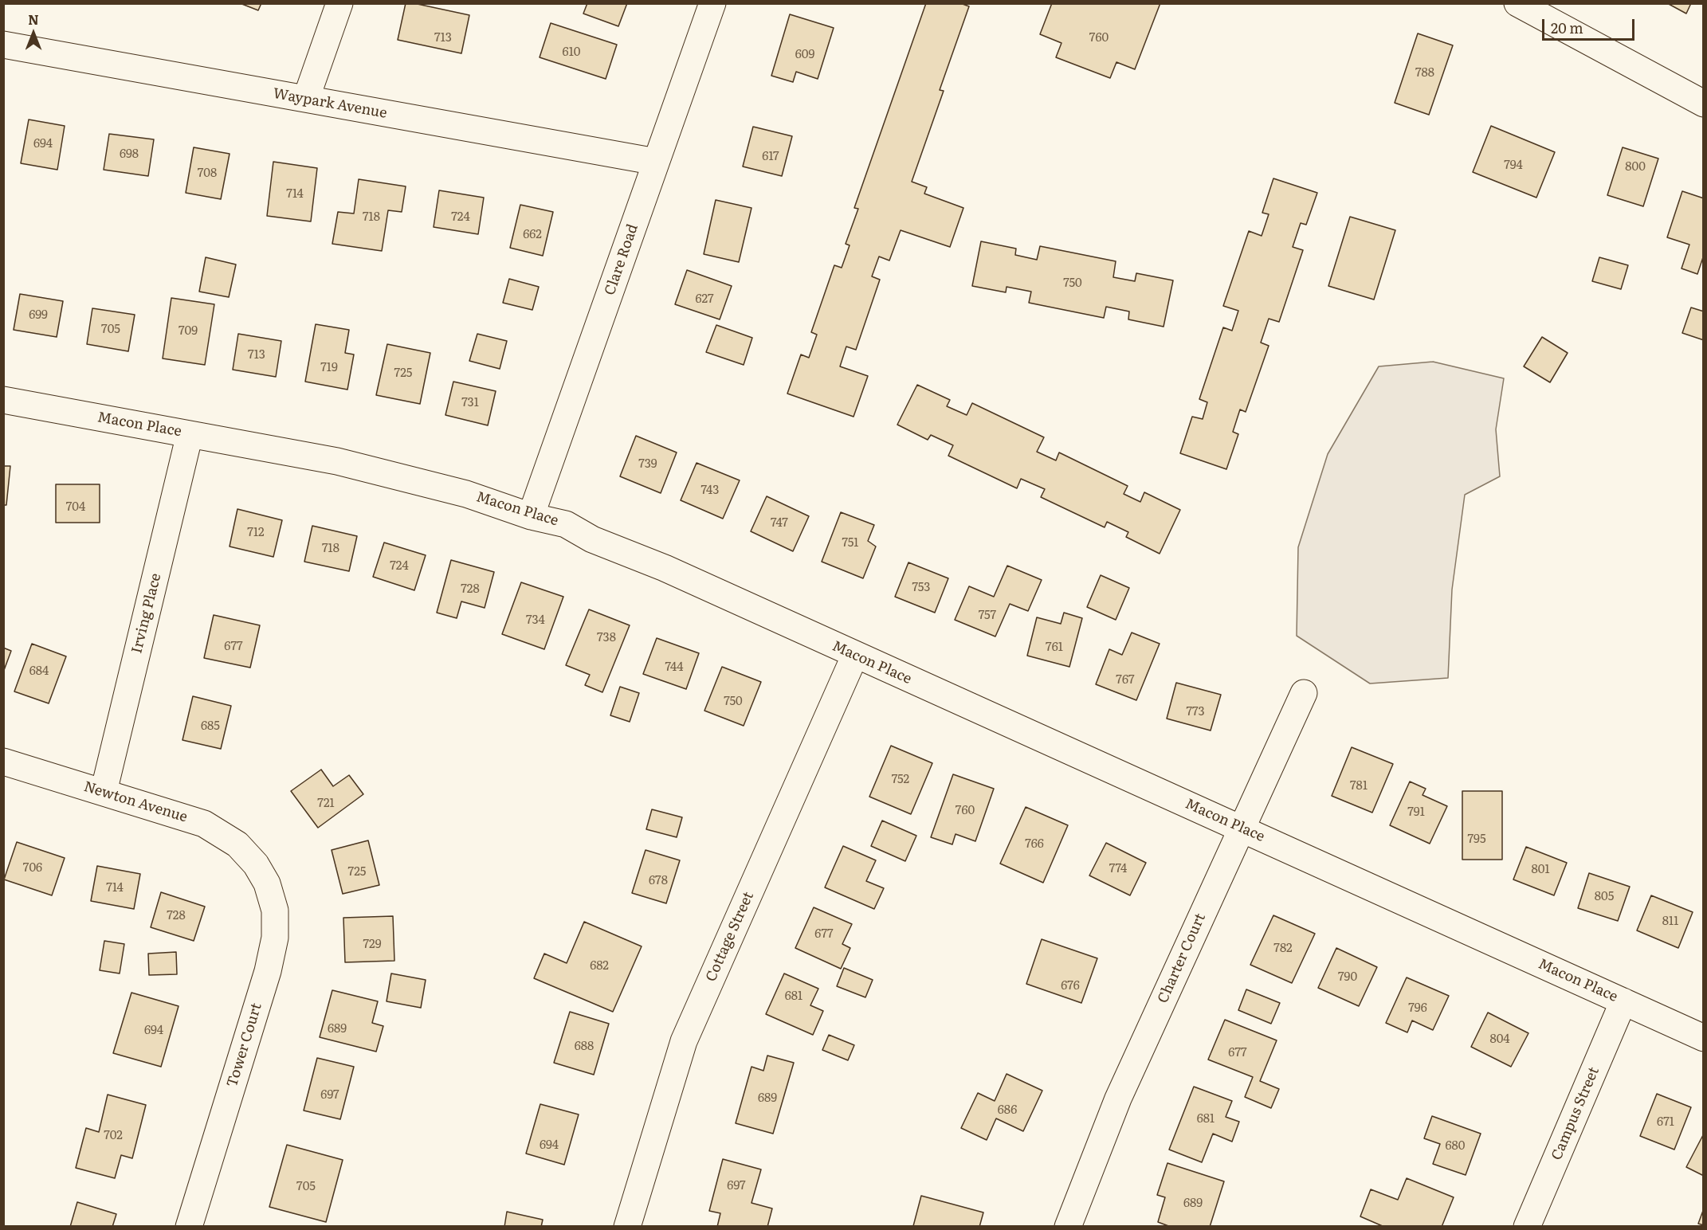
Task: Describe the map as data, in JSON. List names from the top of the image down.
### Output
{
  "streets": {
    "street": [
      "Waypark Avenue",
      "Clare Road",
      "Macon Place",
      "Irving Place",
      "Newton Avenue",
      "Cottage Street",
      "Charter Court",
      "Tower Court",
      "Campus Street"
    ]
  },
  "crossings": [
    ["Waypark Avenue", "Clare Road"],
    ["Clare Road", "Macon Place"],
    ["Macon Place", "Irving Place"],
    ["Macon Place", "Cottage Street"],
    ["Macon Place", "Charter Court"],
    ["Macon Place", "Campus Street"],
    ["Irving Place", "Newton Avenue"],
    ["Newton Avenue", "Tower Court"]
  ],
  "house_numbers": [
    "713",
    "760",
    "610",
    "609",
    "788",
    "694",
    "698",
    "617",
    "794",
    "800",
    "708",
    "714",
    "718",
    "724",
    "662",
    "750",
    "627",
    "699",
    "705",
    "709",
    "713",
    "719",
    "725",
    "731",
    "739",
    "743",
    "704",
    "747",
    "712",
    "751",
    "718",
    "724",
    "753",
    "728",
    "757",
    "734",
    "738",
    "677",
    "761",
    "744",
    "684",
    "767",
    "750",
    "773",
    "685",
    "752",
    "781",
    "721",
    "760",
    "791",
    "795",
    "766",
    "706",
    "774",
    "801",
    "725",
    "678",
    "714",
    "805",
    "728",
    "811",
    "677",
    "729",
    "782",
    "682",
    "790",
    "676",
    "681",
    "796",
    "689",
    "694",
    "804",
    "688",
    "677",
    "697",
    "689",
    "686",
    "681",
    "671",
    "702",
    "694",
    "680",
    "697",
    "705",
    "689"
  ],
  "scale_bar": "20 m",
  "north": "top"
}
